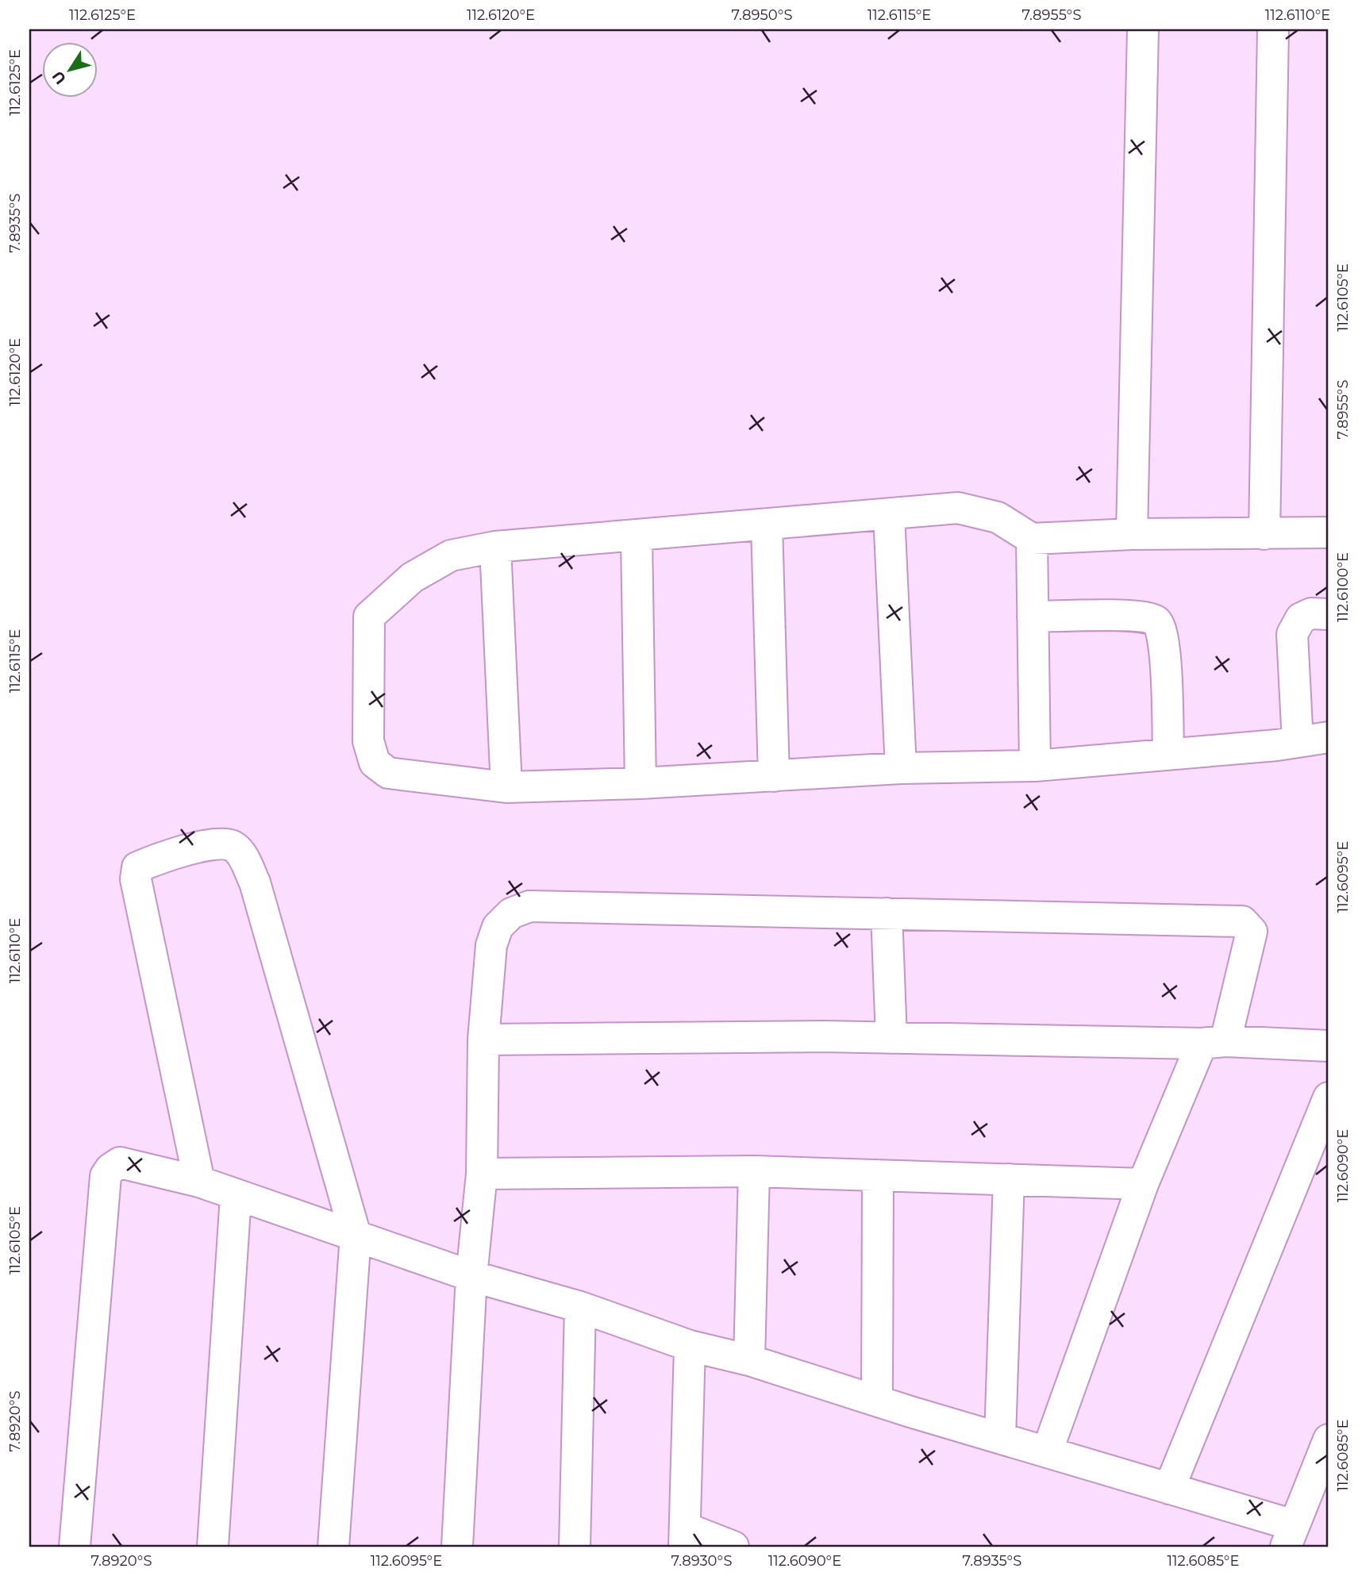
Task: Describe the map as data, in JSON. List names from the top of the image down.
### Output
{
  "north": "bottom left",
  "coordinates": [
    "112.6125°E",
    "112.6120°E",
    "7.8950°S",
    "112.6115°E",
    "7.8955°S",
    "112.6110°E",
    "7.8935°S",
    "112.6105°E",
    "112.6100°E",
    "112.6095°E",
    "112.6090°E",
    "7.8920°S",
    "112.6085°E",
    "7.8930°S"
  ]
}
